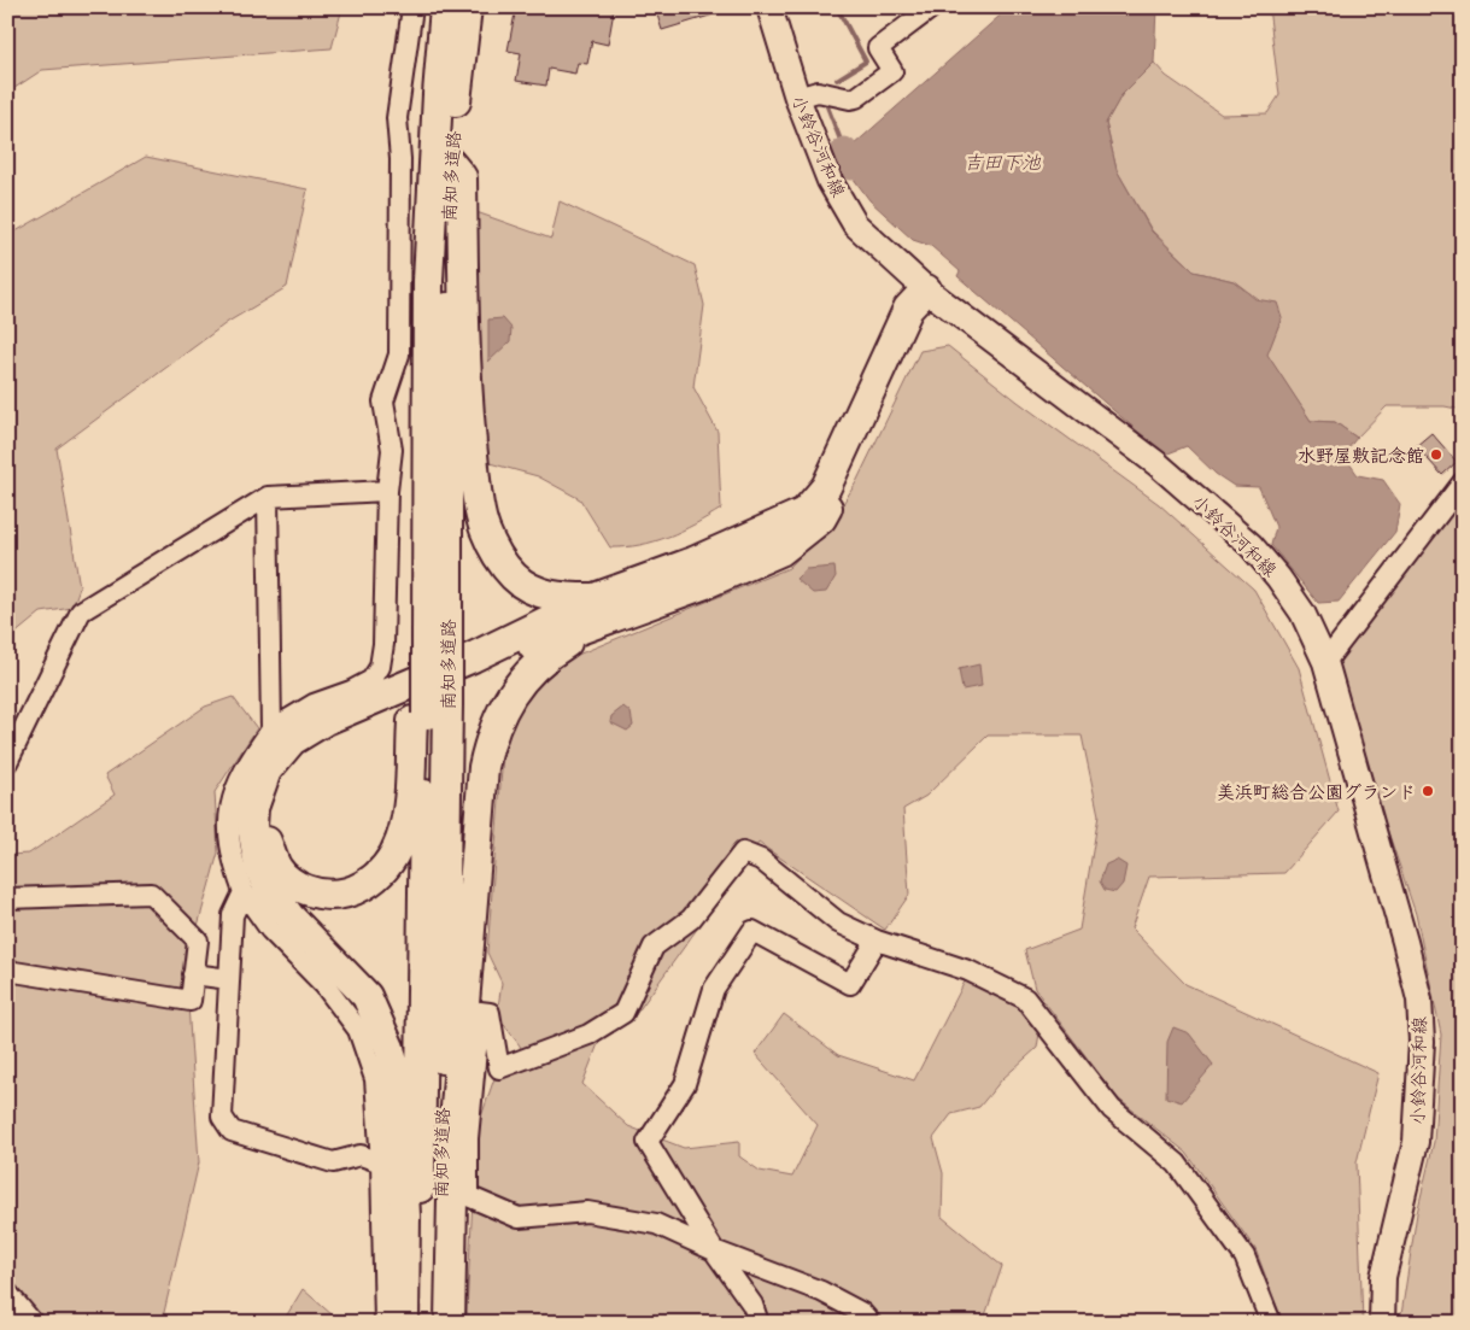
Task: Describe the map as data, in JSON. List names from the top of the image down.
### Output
{
  "streets": {
    "highway": ["南知多道路"],
    "main road": ["小鈴谷河和線"]
  },
  "water": ["吉田下池"],
  "places": ["水野屋敷記念館", "美浜町総合公園グランド"]
}
